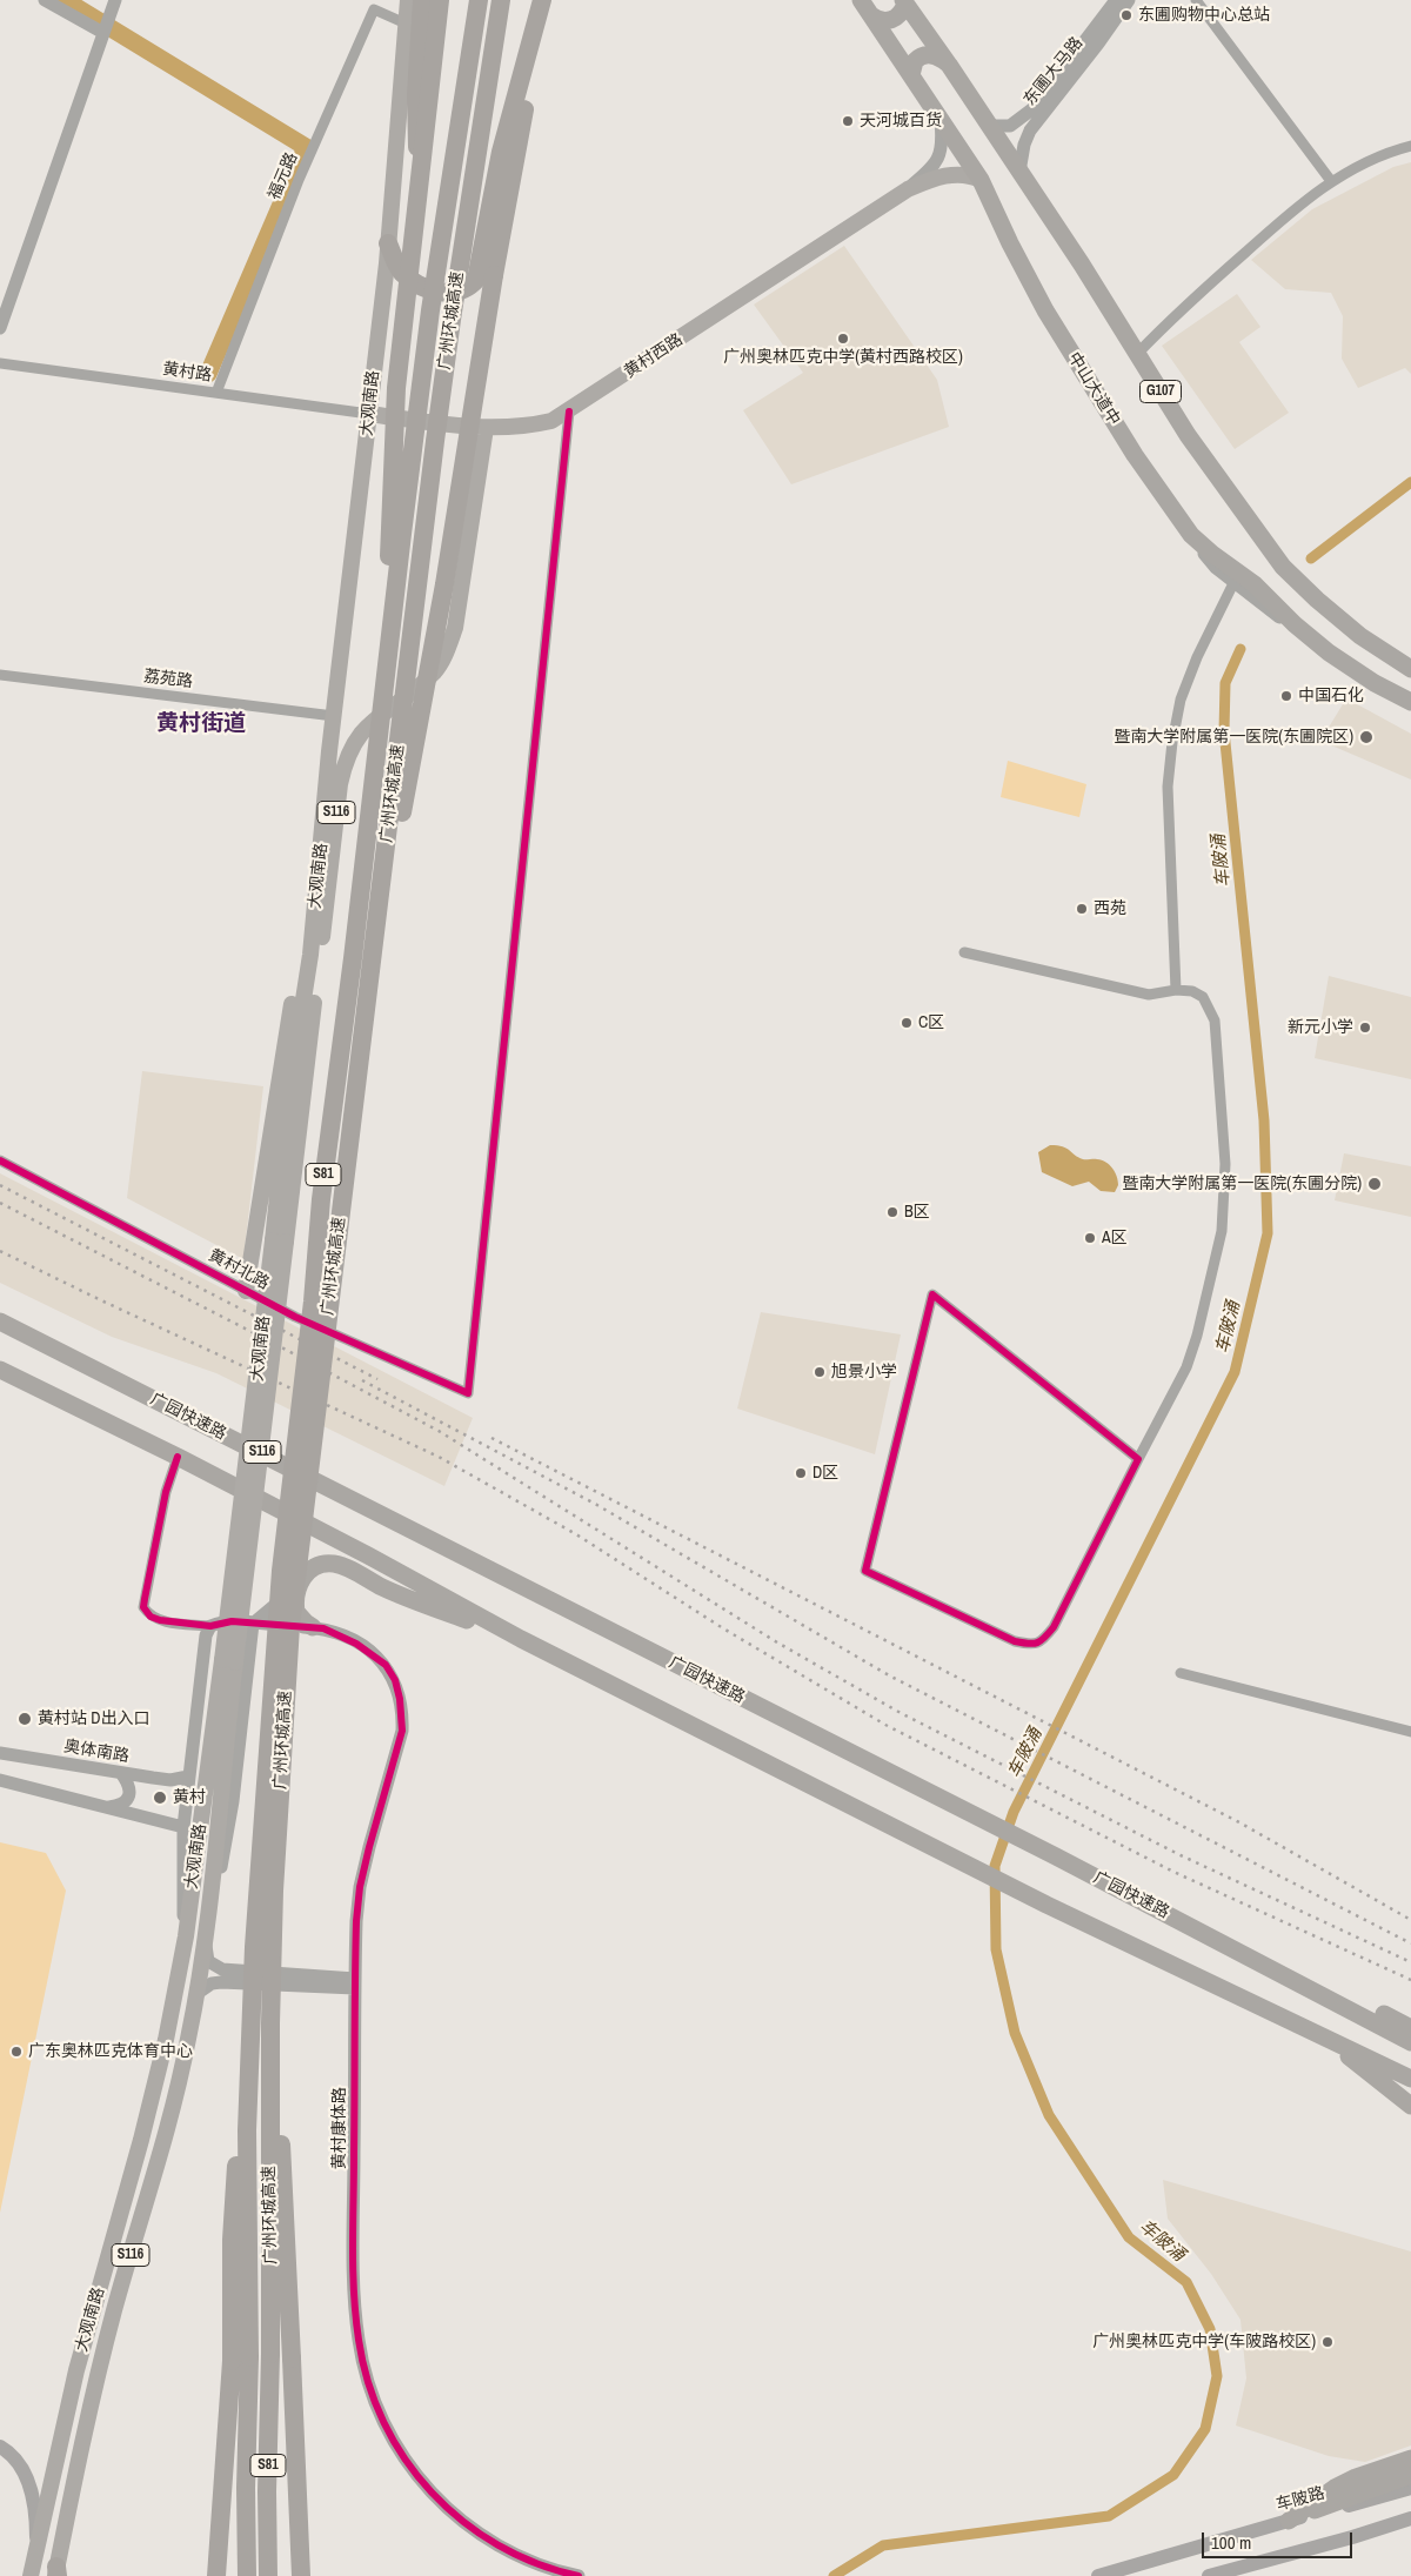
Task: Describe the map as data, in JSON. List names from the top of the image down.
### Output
{
  "streets": {
    "highway": [
      "广州环城高速",
      "中山大道中",
      "G107",
      "S81",
      "广园快速路"
    ],
    "main road": [
      "黄村西路",
      "大观南路",
      "S116",
      "车陂路"
    ],
    "street": [
      "东圃大马路",
      "福元路",
      "黄村路",
      "荔苑路",
      "黄村北路",
      "奥体南路",
      "黄村康体路"
    ]
  },
  "crossings": [
    ["东圃大马路", "G107"],
    ["福元路", "黄村路"],
    ["福元路", "大观南路"],
    ["广州环城高速", "S81"],
    ["黄村西路", "黄村路"],
    ["黄村西路", "中山大道中"],
    ["黄村西路", "大观南路"],
    ["黄村西路", "黄村北路"],
    ["黄村路", "大观南路"],
    ["大观南路", "荔苑路"]
  ],
  "districts": ["黄村街道"],
  "water": ["车陂涌"],
  "places": [
    "东圃购物中心总站",
    "天河城百货",
    "广州奥林匹克中学(黄村西路校区)",
    "中国石化",
    "暨南大学附属第一医院(东圃院区)",
    "西苑",
    "C区",
    "新元小学",
    "暨南大学附属第一医院(东圃分院)",
    "B区",
    "A区",
    "旭景小学",
    "D区",
    "黄村站 D出入口",
    "黄村",
    "广东奥林匹克体育中心",
    "广州奥林匹克中学(车陂路校区)"
  ],
  "scale_bar": "100 m"
}
